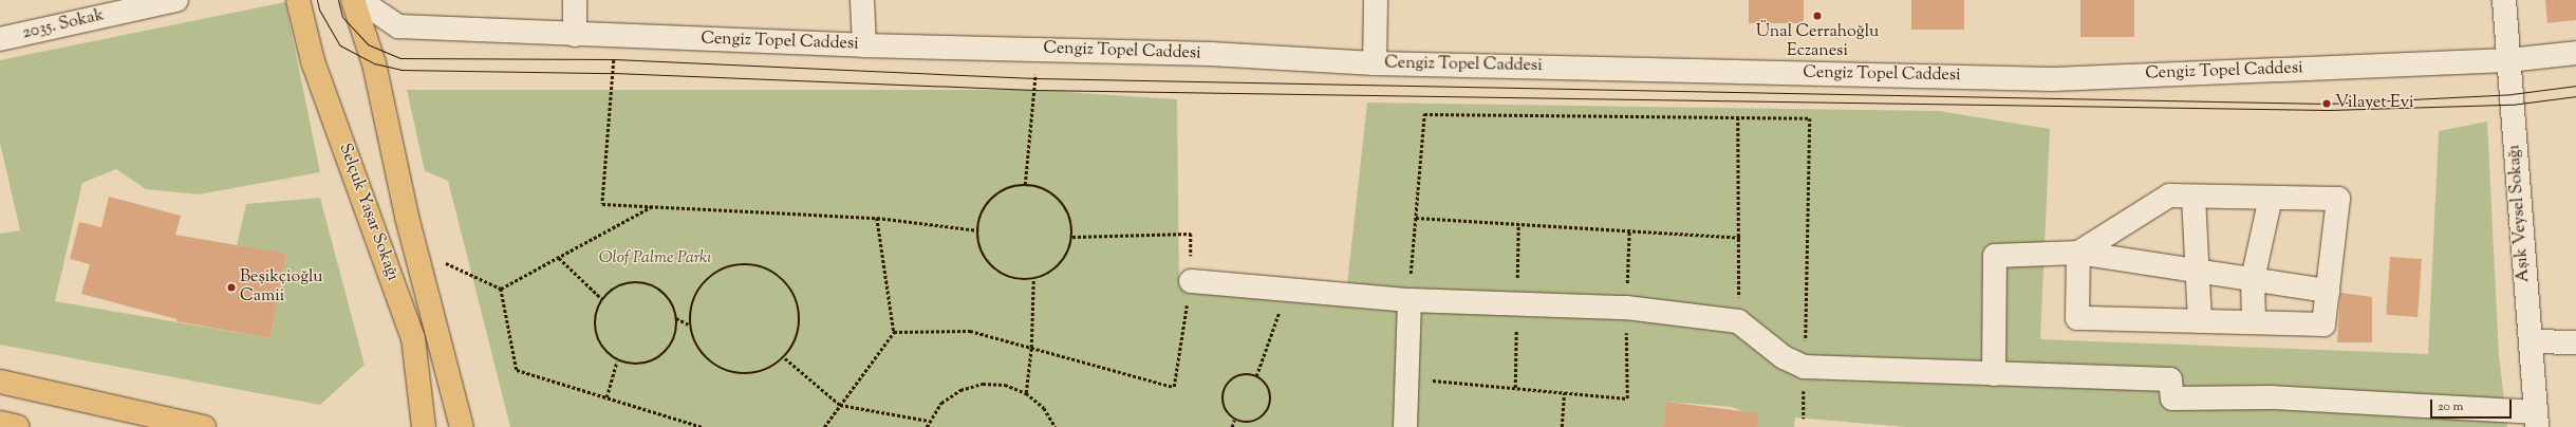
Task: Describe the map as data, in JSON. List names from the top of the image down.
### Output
{
  "streets": {
    "main road": ["Selçuk Yaşar Sokağı"],
    "street": ["2035. Sokak", "Cengiz Topel Caddesi", "Aşık Veysel Sokağı"]
  },
  "crossings": [
    ["Cengiz Topel Caddesi", "Aşık Veysel Sokağı"]
  ],
  "parks": ["Olof Palme Parkı"],
  "places": ["Ünal Cerrahoğlu Eczanesi", "Vilayet Evi", "Beşikçioğlu Camii"],
  "scale_bar": "20 m"
}
